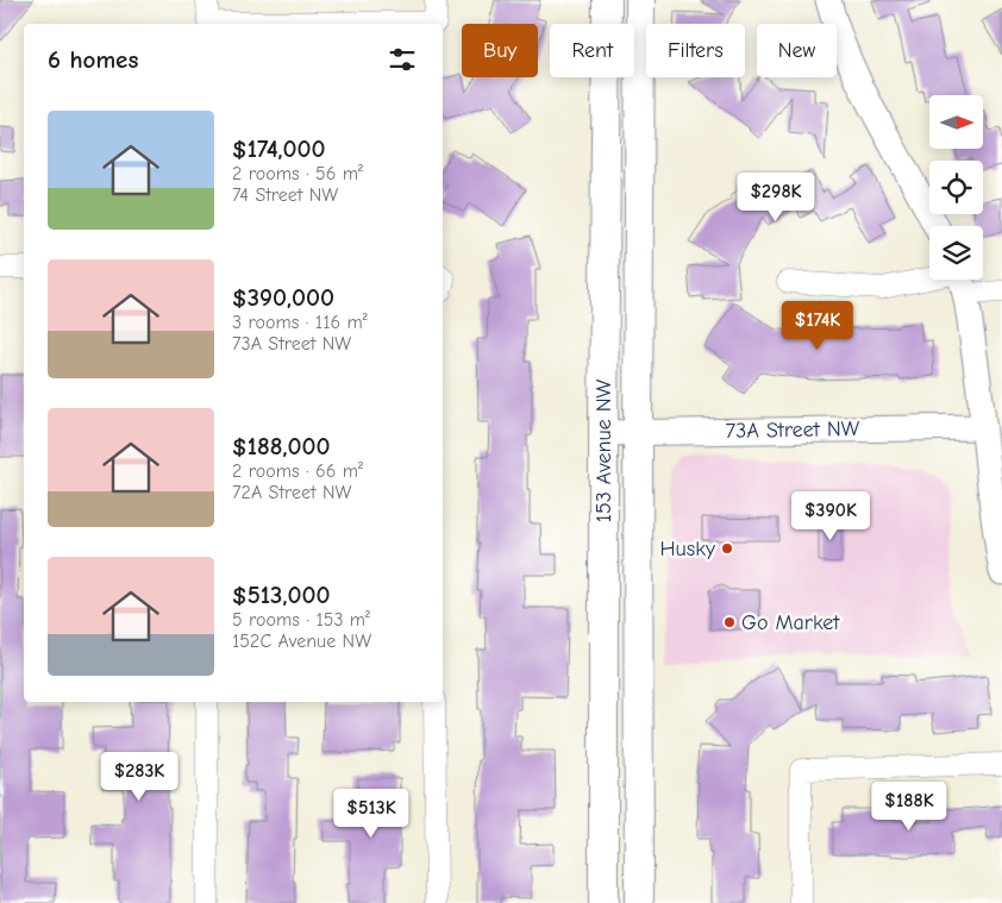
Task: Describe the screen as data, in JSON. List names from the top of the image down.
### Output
{
  "streets": {
    "main road": ["153 Avenue NW"],
    "street": ["73A Street NW"]
  },
  "crossings": [
    ["73A Street NW", "153 Avenue NW"]
  ],
  "places": ["Husky", "Go Market"],
  "north": "right",
  "page": {
    "chip": [
      "Buy",
      "Rent",
      "Filters",
      "New"
    ],
    "heading": "6 homes",
    "list": [
      {
        "name": "$174,000",
        "note": "2 rooms · 56 m² · 74 Street NW"
      },
      {
        "name": "$390,000",
        "note": "3 rooms · 116 m² · 73A Street NW"
      },
      {
        "name": "$188,000",
        "note": "2 rooms · 66 m² · 72A Street NW"
      },
      {
        "name": "$513,000",
        "note": "5 rooms · 153 m² · 152C Avenue NW"
      }
    ],
    "price": [
      "$298K",
      "$174K",
      "$390K",
      "$283K",
      "$188K",
      "$513K"
    ]
  }
}
